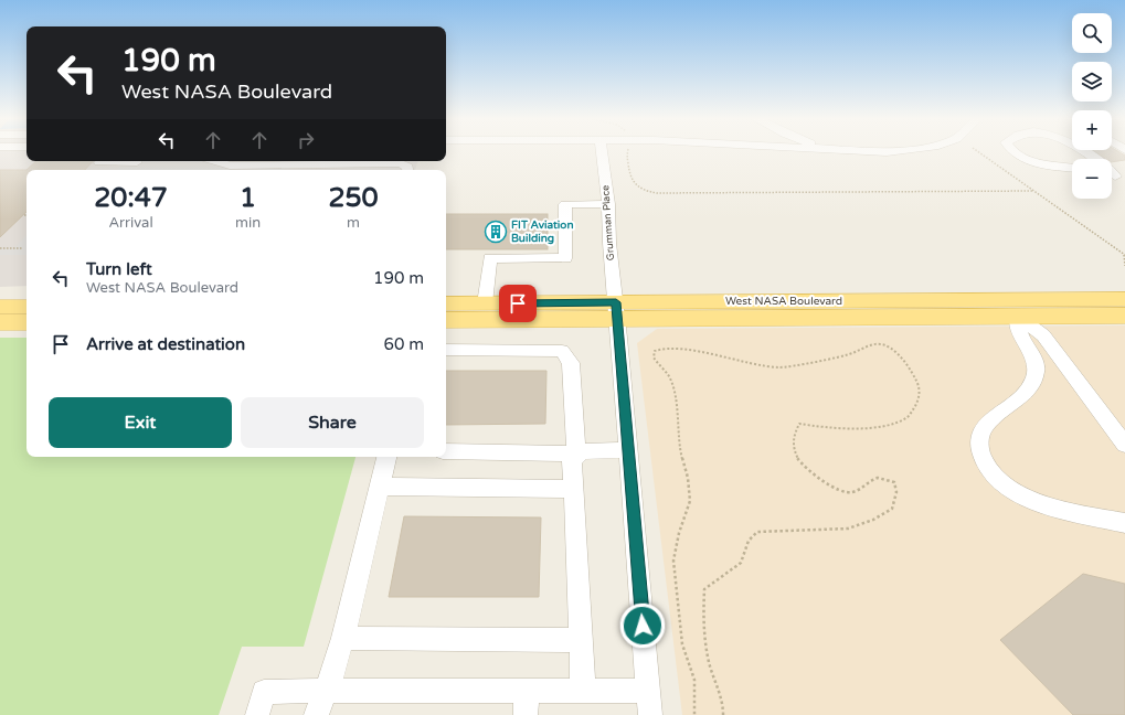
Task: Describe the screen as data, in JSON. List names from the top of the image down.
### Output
{
  "streets": {
    "main road": ["West NASA Boulevard"],
    "street": ["Grumman Place"]
  },
  "crossings": [
    ["Grumman Place", "West NASA Boulevard"]
  ],
  "places": {
    "building": ["FIT Aviation Building"]
  },
  "page": {
    "map_buttons": ["+", "−"],
    "turn": ["190 m", "West NASA Boulevard"],
    "eta": [
      "20:47",
      "Arrival",
      "1",
      "min",
      "250",
      "m"
    ],
    "list": [
      {
        "name": "Turn left",
        "note": "West NASA Boulevard",
        "value": "190 m"
      },
      {
        "name": "Arrive at destination",
        "value": "60 m"
      }
    ],
    "buttons": ["Exit", "Share"]
  }
}
